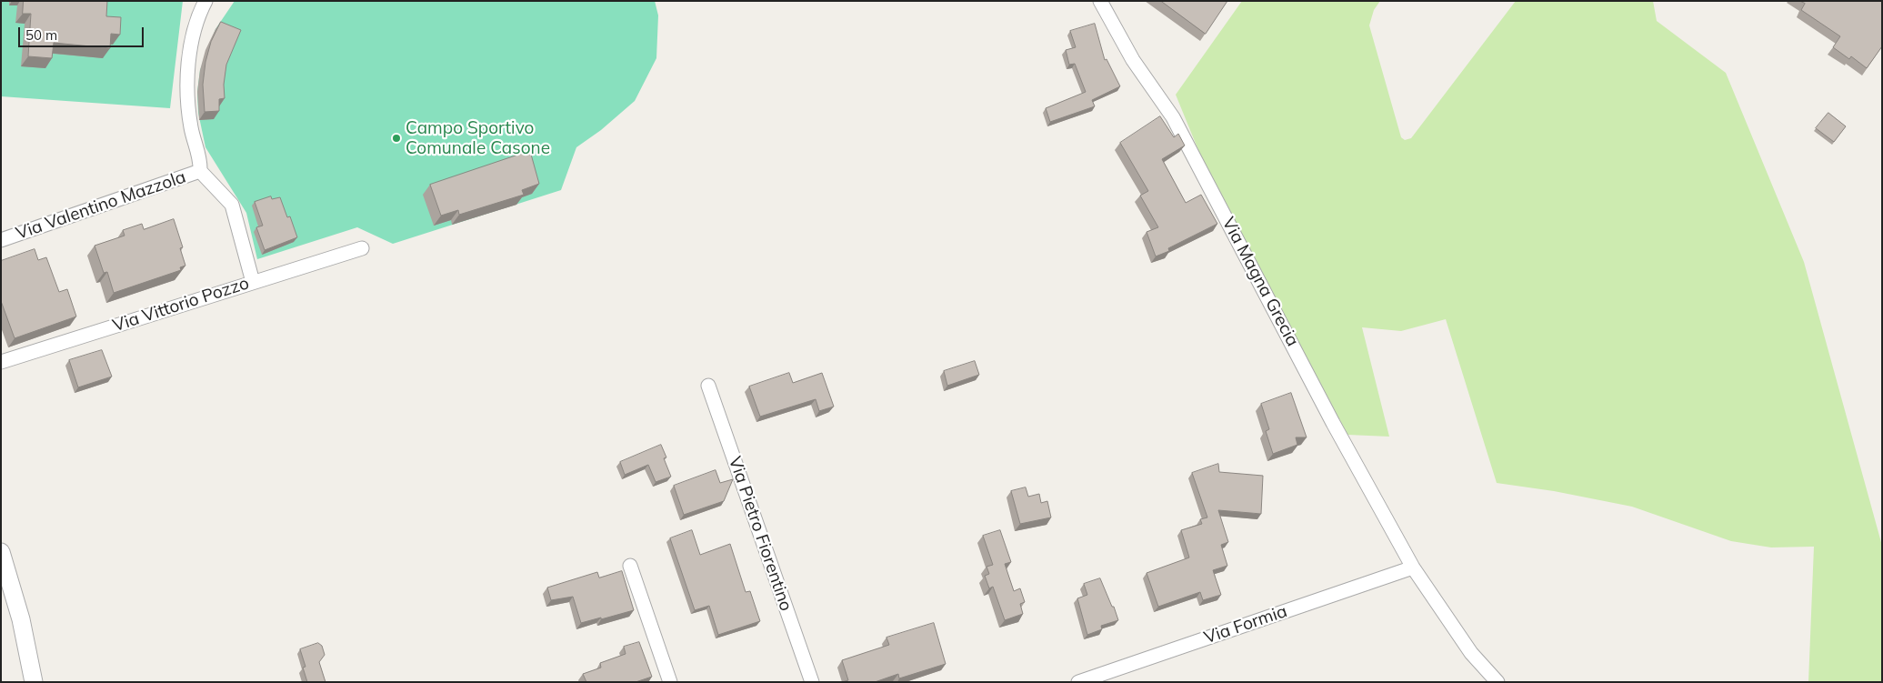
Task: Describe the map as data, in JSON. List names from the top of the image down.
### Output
{
  "streets": {
    "street": [
      "Via Valentino Mazzola",
      "Via Magna Grecia",
      "Via Vittorio Pozzo",
      "Via Pietro Fiorentino",
      "Via Formia"
    ]
  },
  "crossings": [
    ["Via Magna Grecia", "Via Formia"]
  ],
  "places": ["Campo Sportivo Comunale Casone"],
  "scale_bar": "50 m"
}
